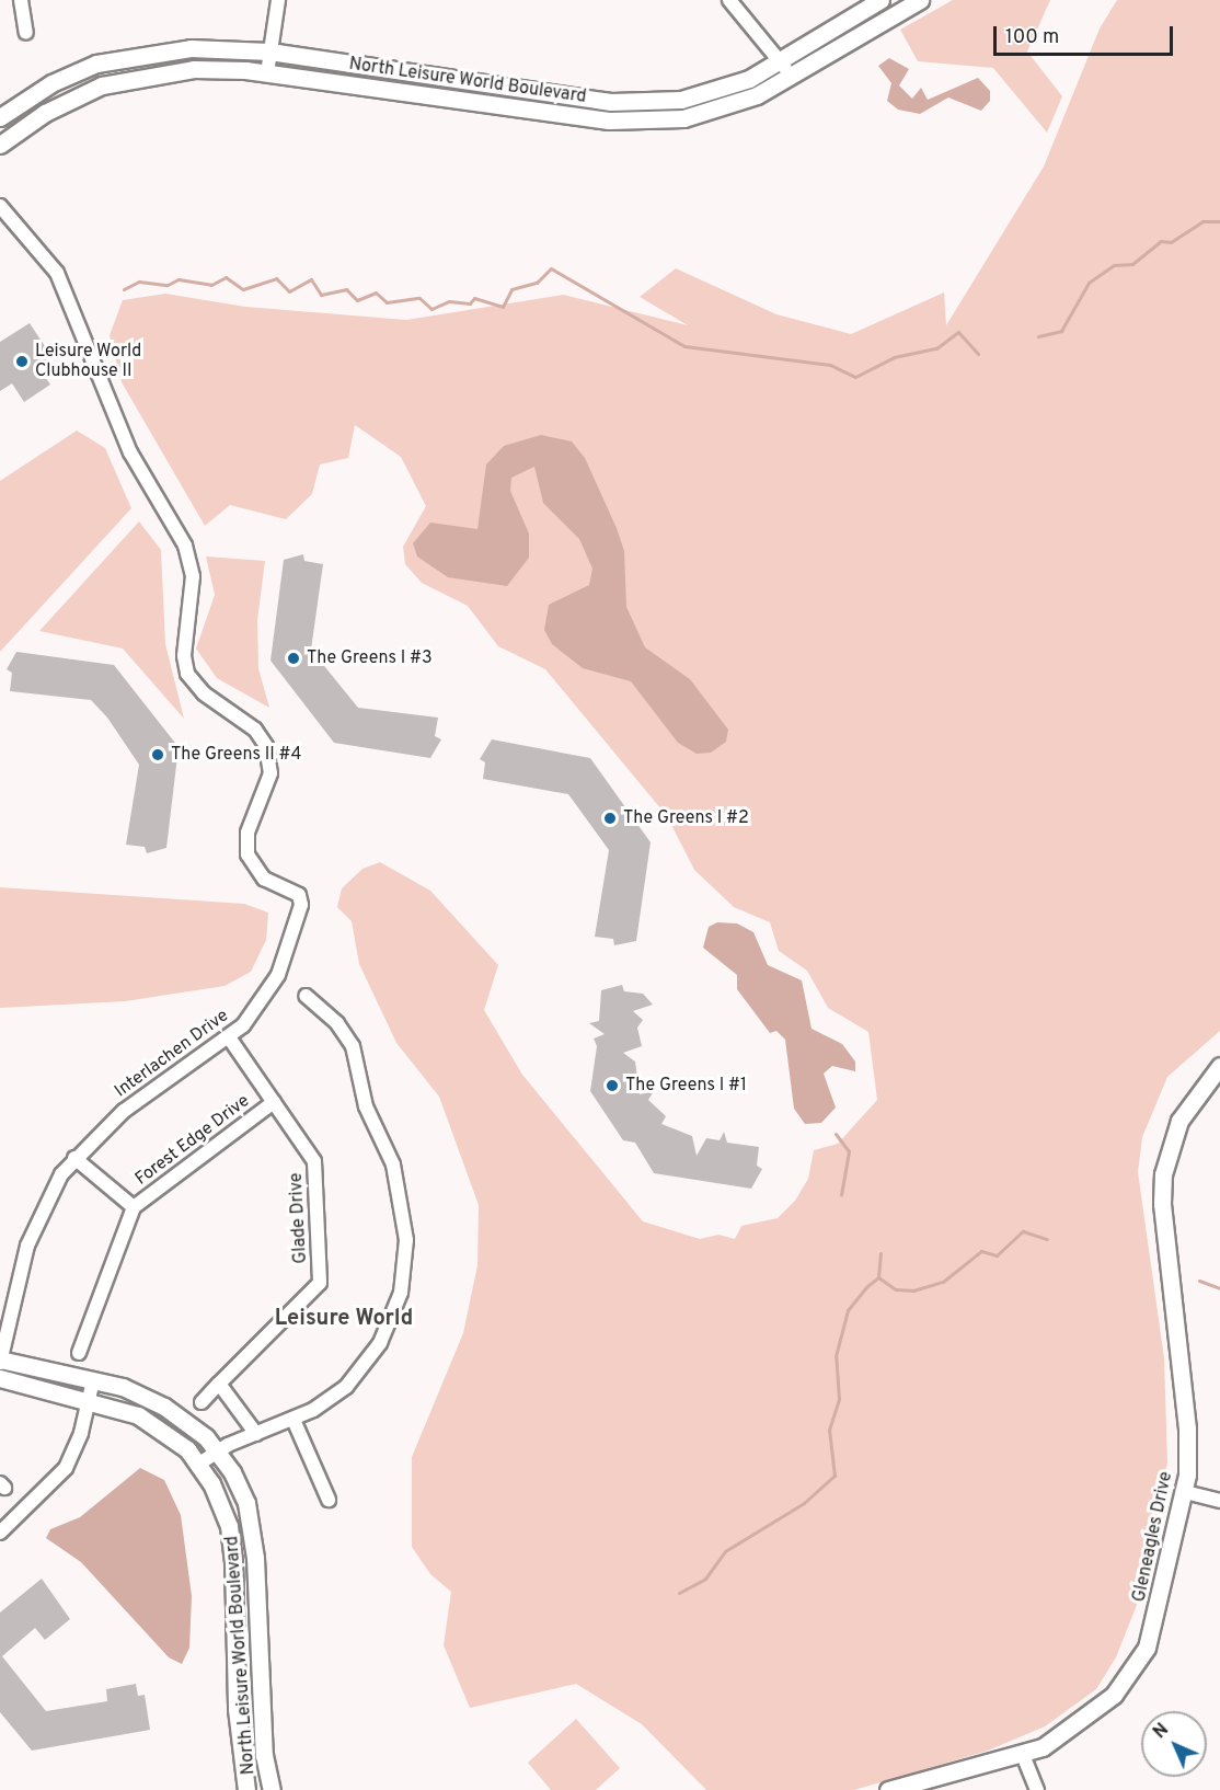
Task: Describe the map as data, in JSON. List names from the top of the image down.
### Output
{
  "streets": {
    "street": [
      "North Leisure World Boulevard",
      "Interlachen Drive",
      "Forest Edge Drive",
      "Glade Drive",
      "Gleneagles Drive"
    ]
  },
  "crossings": [
    ["North Leisure World Boulevard", "Interlachen Drive"],
    ["Interlachen Drive", "Forest Edge Drive"],
    ["Interlachen Drive", "Glade Drive"],
    ["Forest Edge Drive", "Glade Drive"]
  ],
  "districts": ["Leisure World"],
  "places": [
    "Leisure World Clubhouse II",
    "The Greens I #3",
    "The Greens II #4",
    "The Greens I #2",
    "The Greens I #1"
  ],
  "scale_bar": "100 m",
  "north": "top left"
}
